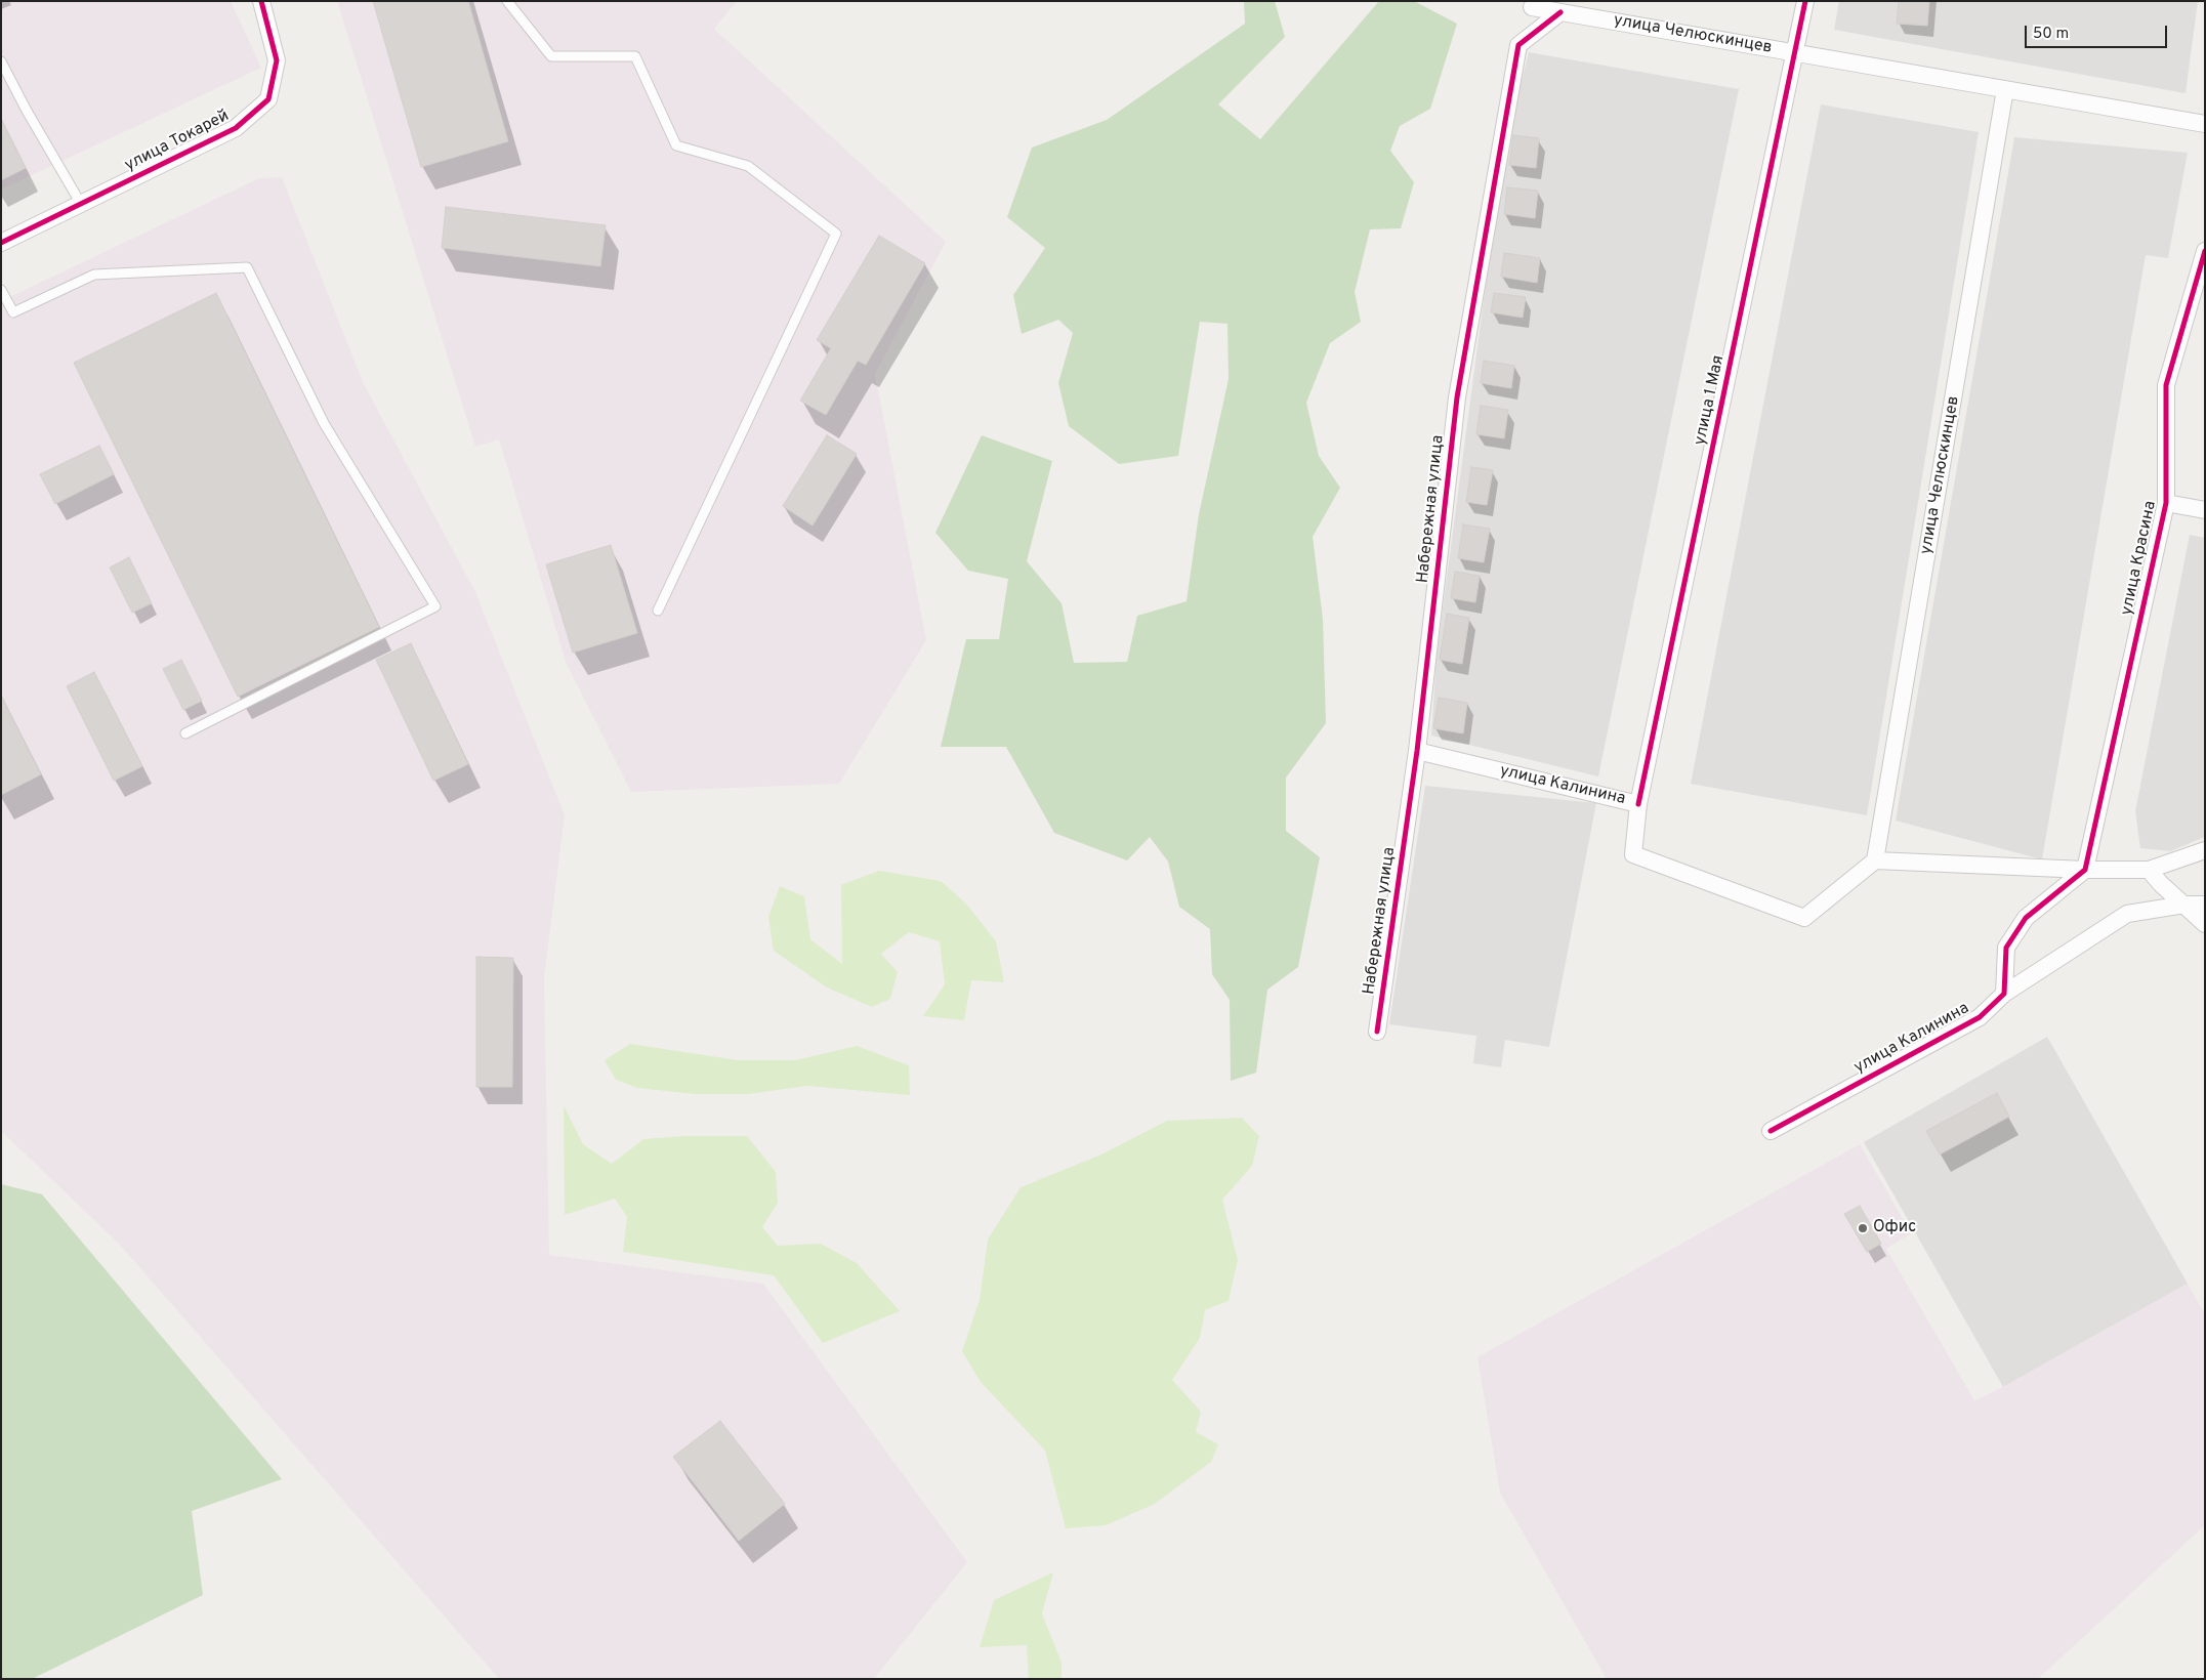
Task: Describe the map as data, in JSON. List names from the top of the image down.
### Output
{
  "streets": {
    "street": [
      "улица Челюскинцев",
      "улица Токарей",
      "улица 1 Мая",
      "Набережная улица",
      "улица Красина",
      "улица Калинина"
    ]
  },
  "crossings": [
    ["улица Челюскинцев", "улица 1 Мая"],
    ["улица Челюскинцев", "Набережная улица"],
    ["улица Челюскинцев", "улица Калинина"],
    ["улица 1 Мая", "улица Калинина"],
    ["Набережная улица", "улица Калинина"]
  ],
  "places": ["Офис"],
  "scale_bar": "50 m"
}
